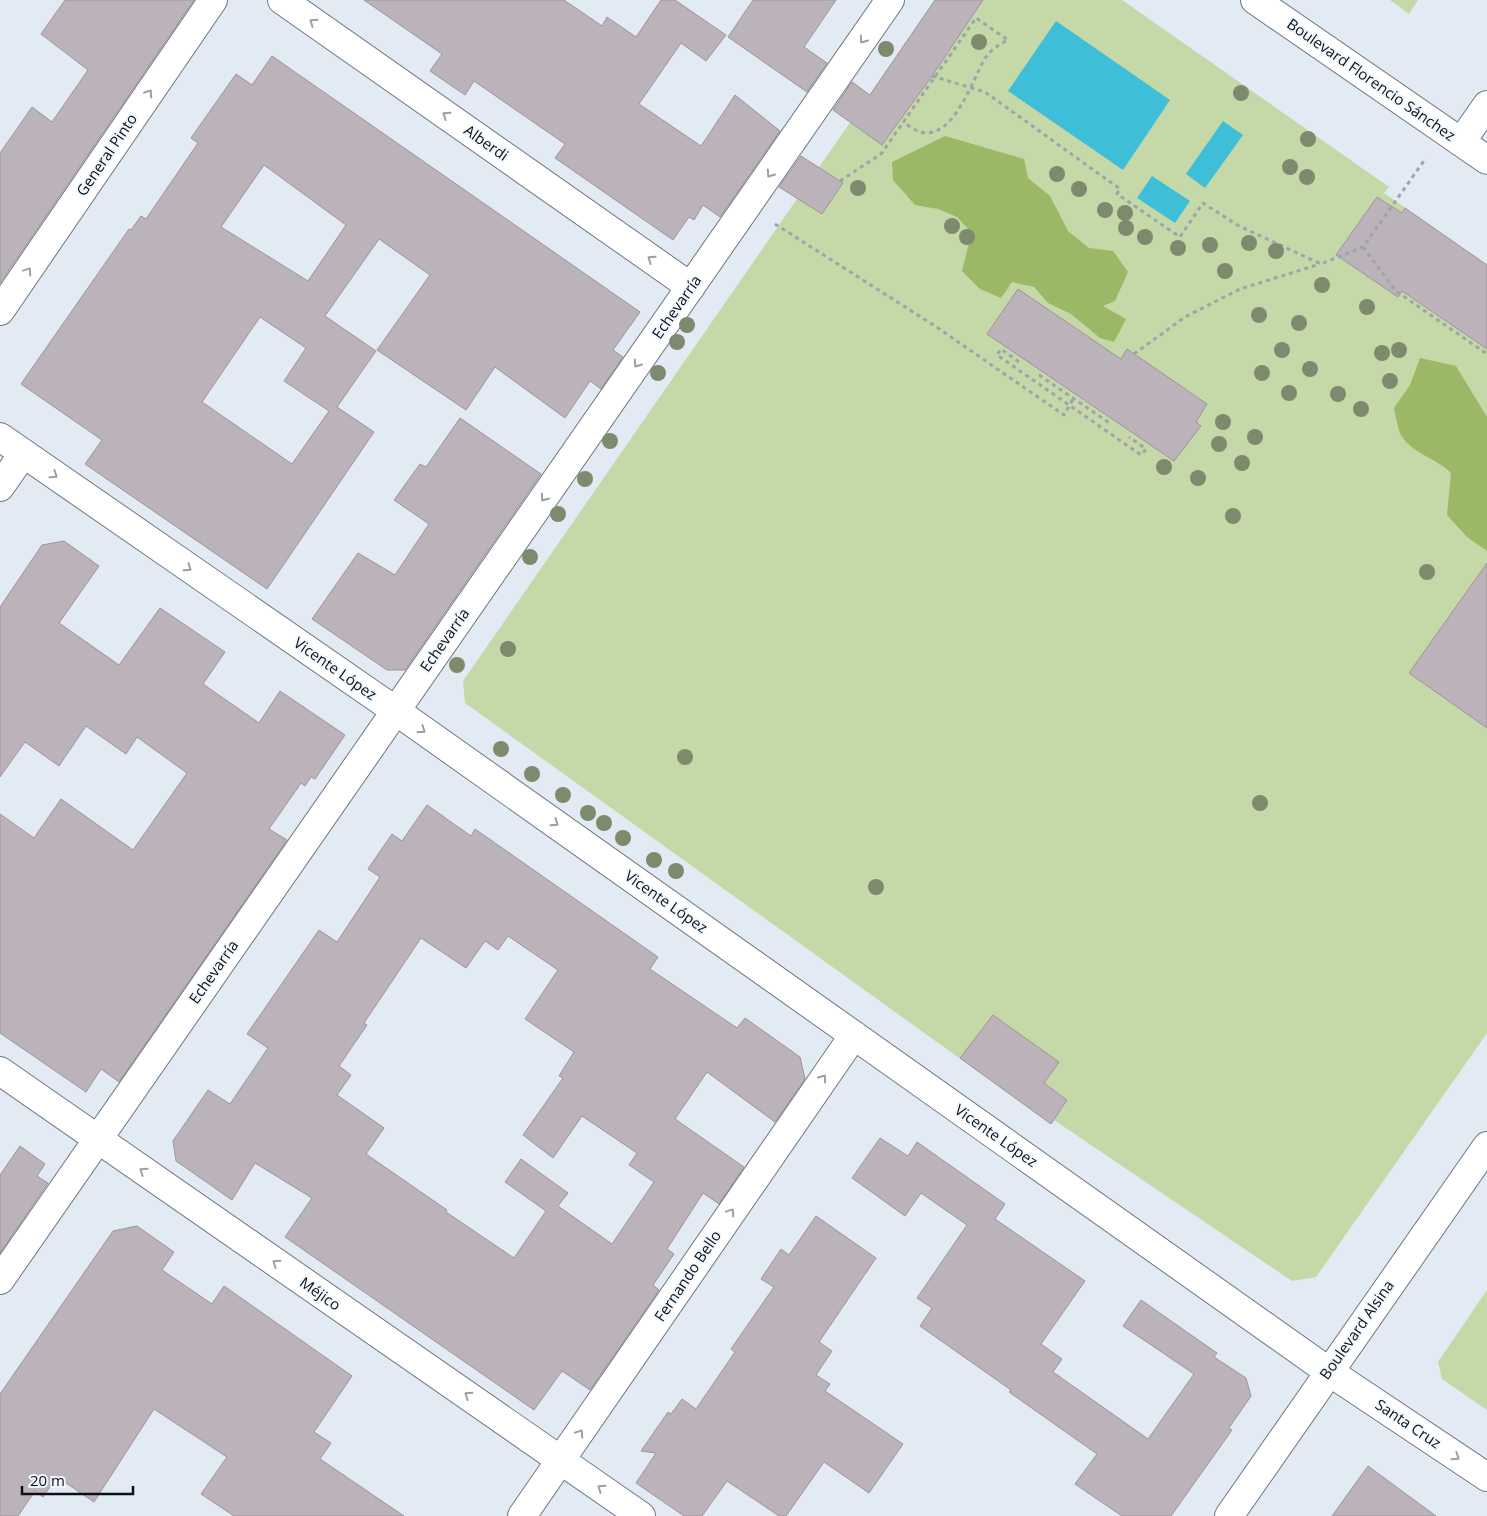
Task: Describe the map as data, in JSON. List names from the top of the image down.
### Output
{
  "streets": {
    "street": [
      "Boulevard Florencio Sánchez",
      "Alberdi",
      "General Pinto",
      "Echevarría",
      "Vicente López",
      "Fernando Bello",
      "Méjico",
      "Boulevard Alsina",
      "Santa Cruz"
    ]
  },
  "crossings": [
    ["Alberdi", "Echevarría"],
    ["Echevarría", "Vicente López"],
    ["Echevarría", "Méjico"],
    ["Vicente López", "Fernando Bello"],
    ["Vicente López", "Boulevard Alsina"],
    ["Vicente López", "Santa Cruz"],
    ["Fernando Bello", "Méjico"],
    ["Boulevard Alsina", "Santa Cruz"]
  ],
  "one_way": [
    "Alberdi",
    "General Pinto",
    "Echevarría",
    "Vicente López",
    "Fernando Bello",
    "Méjico",
    "Santa Cruz"
  ],
  "scale_bar": "20 m"
}
